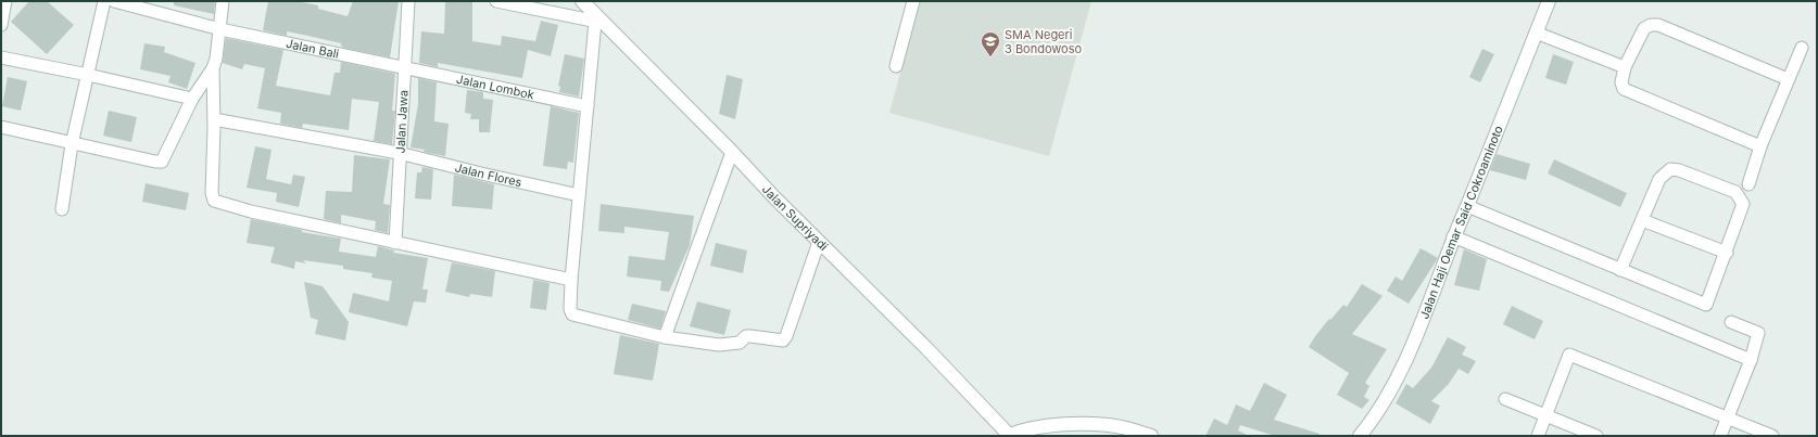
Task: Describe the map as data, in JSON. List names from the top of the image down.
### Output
{
  "streets": {
    "street": [
      "Jalan Bali",
      "Jalan Lombok",
      "Jalan Jawa",
      "Jalan Flores",
      "Jalan Supriyadi",
      "Jalan Haji Oemar Said Cokroaminoto"
    ]
  },
  "crossings": [
    ["Jalan Bali", "Jalan Lombok"],
    ["Jalan Bali", "Jalan Jawa"],
    ["Jalan Lombok", "Jalan Jawa"],
    ["Jalan Jawa", "Jalan Flores"]
  ],
  "places": {
    "school or university": ["SMA Negeri 3 Bondowoso"]
  }
}
